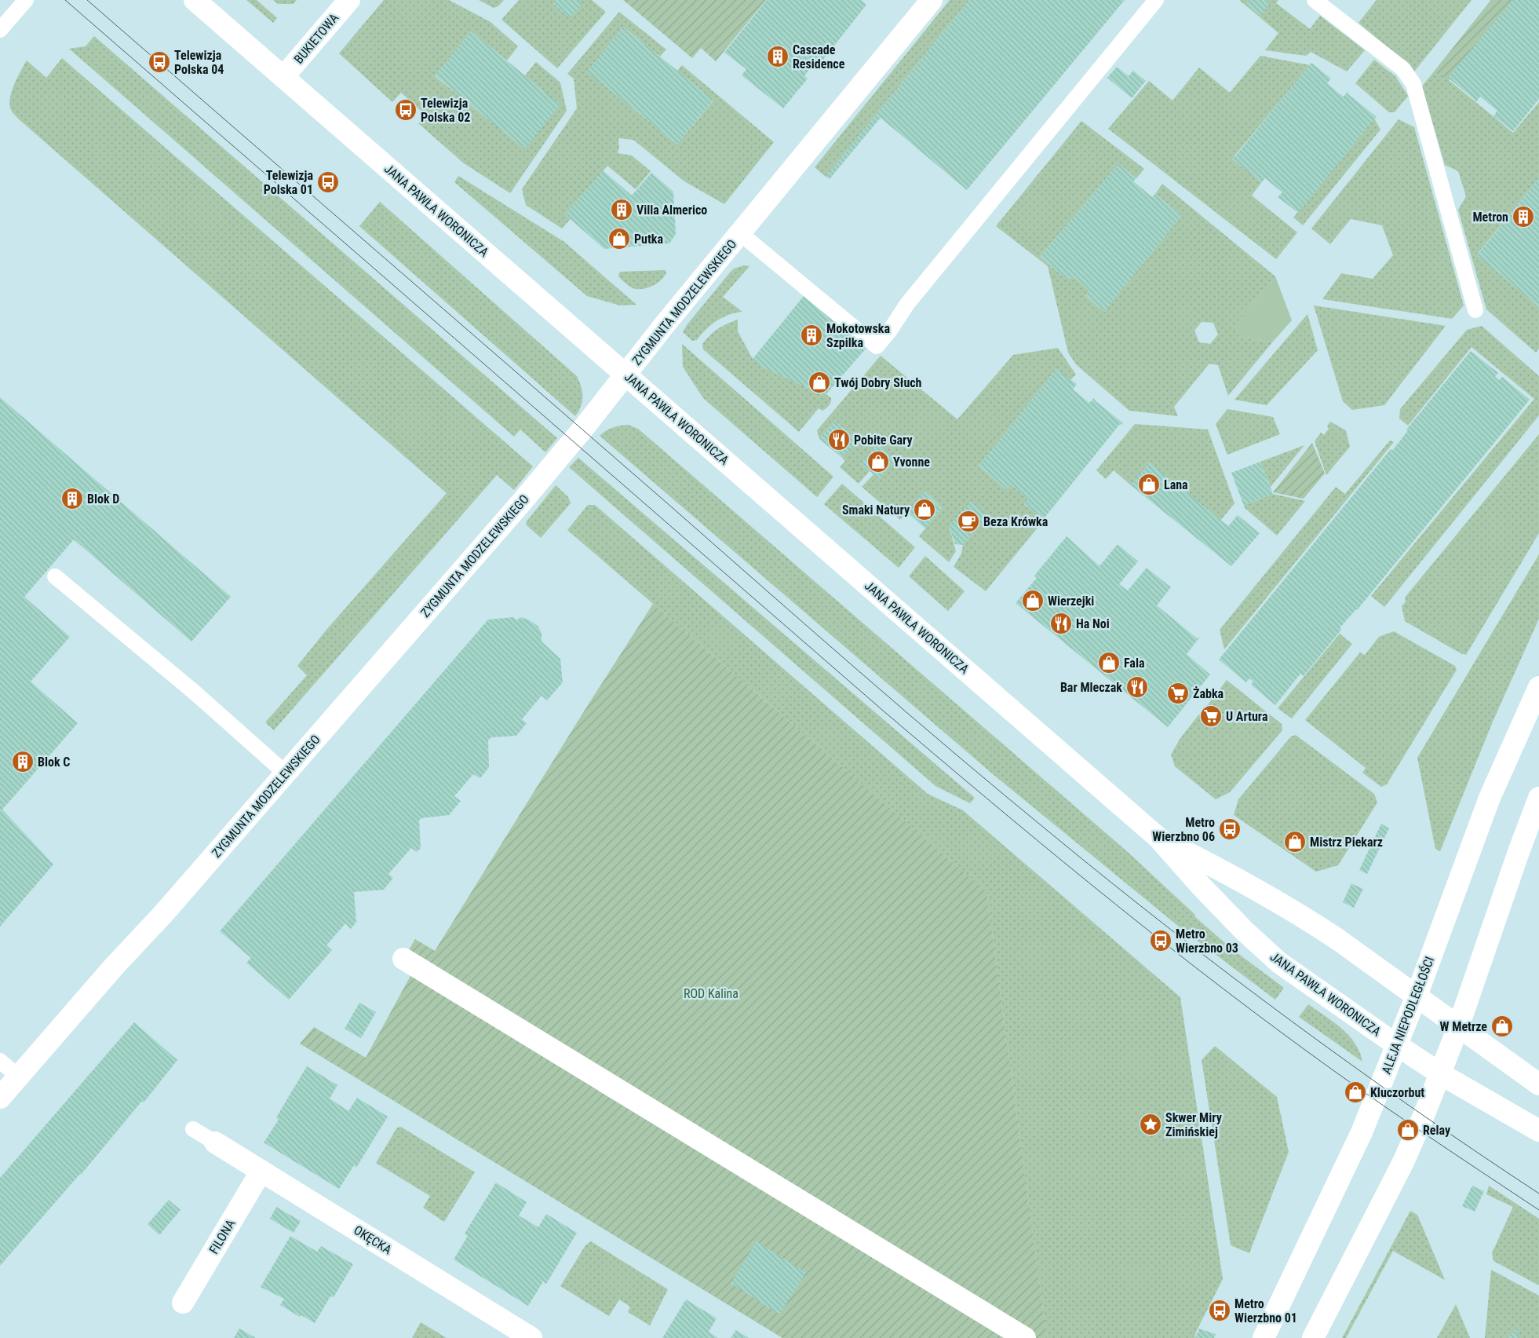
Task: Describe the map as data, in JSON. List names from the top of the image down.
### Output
{
  "streets": {
    "street": [
      "BUKIETOWA",
      "JANA PAWŁA WORONICZA",
      "ZYGMUNTA MODZELEWSKIEGO",
      "ALEJA NIEPODLEGŁOŚCI",
      "FILONA",
      "OKĘCKA"
    ]
  },
  "crossings": [
    ["BUKIETOWA", "JANA PAWŁA WORONICZA"],
    ["JANA PAWŁA WORONICZA", "ZYGMUNTA MODZELEWSKIEGO"],
    ["JANA PAWŁA WORONICZA", "ALEJA NIEPODLEGŁOŚCI"],
    ["FILONA", "OKĘCKA"]
  ],
  "parks": ["ROD Kalina"],
  "places": {
    "building": [
      "Cascade Residence",
      "Villa Almerico",
      "Metron",
      "Mokotowska Szpilka",
      "Blok D",
      "Blok C"
    ],
    "bus stop": [
      "Telewizja Polska 04",
      "Telewizja Polska 02",
      "Telewizja Polska 01",
      "Metro Wierzbno 06",
      "Metro Wierzbno 03",
      "Metro Wierzbno 01"
    ],
    "shop": [
      "Putka",
      "Twój Dobry Słuch",
      "Yvonne",
      "Lana",
      "Smaki Natury",
      "Wierzejki",
      "Fala",
      "Mistrz Piekarz",
      "W Metrze",
      "Kluczorbut",
      "Relay"
    ],
    "restaurant": ["Pobite Gary", "Ha Noi", "Bar Mleczak"],
    "cafe": ["Beza Krówka"],
    "supermarket": ["Żabka", "U Artura"],
    "place": ["Skwer Miry Zimińskiej"]
  }
}
